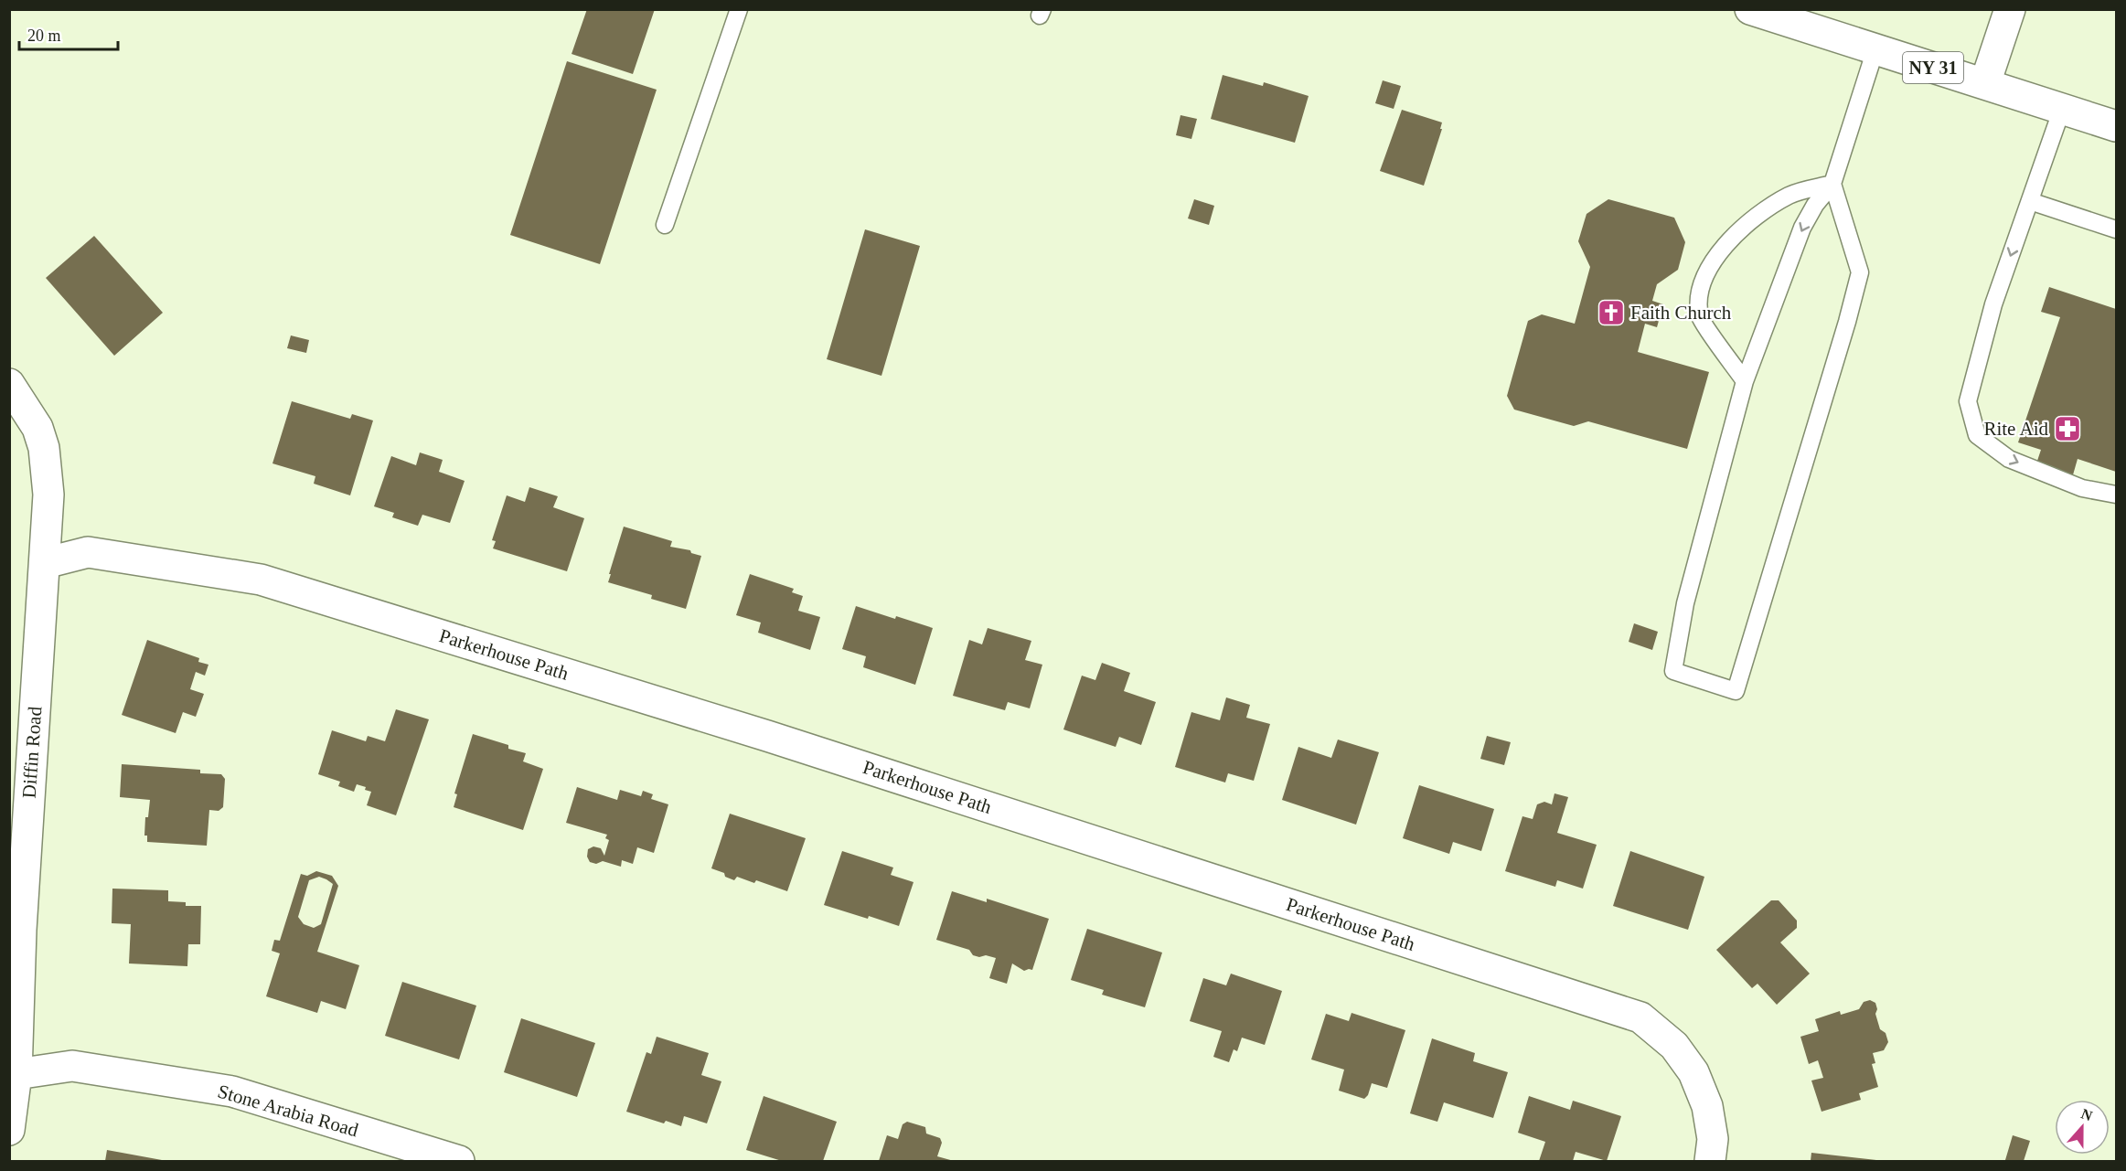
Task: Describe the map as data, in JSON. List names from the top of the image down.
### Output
{
  "streets": {
    "street": [
      "NY 31",
      "Parkerhouse Path",
      "Diffin Road",
      "Stone Arabia Road"
    ]
  },
  "crossings": [
    ["Parkerhouse Path", "Diffin Road"],
    ["Diffin Road", "Stone Arabia Road"]
  ],
  "places": {
    "church": ["Faith Church"],
    "pharmacy": ["Rite Aid"]
  },
  "scale_bar": "20 m",
  "north": "top"
}
